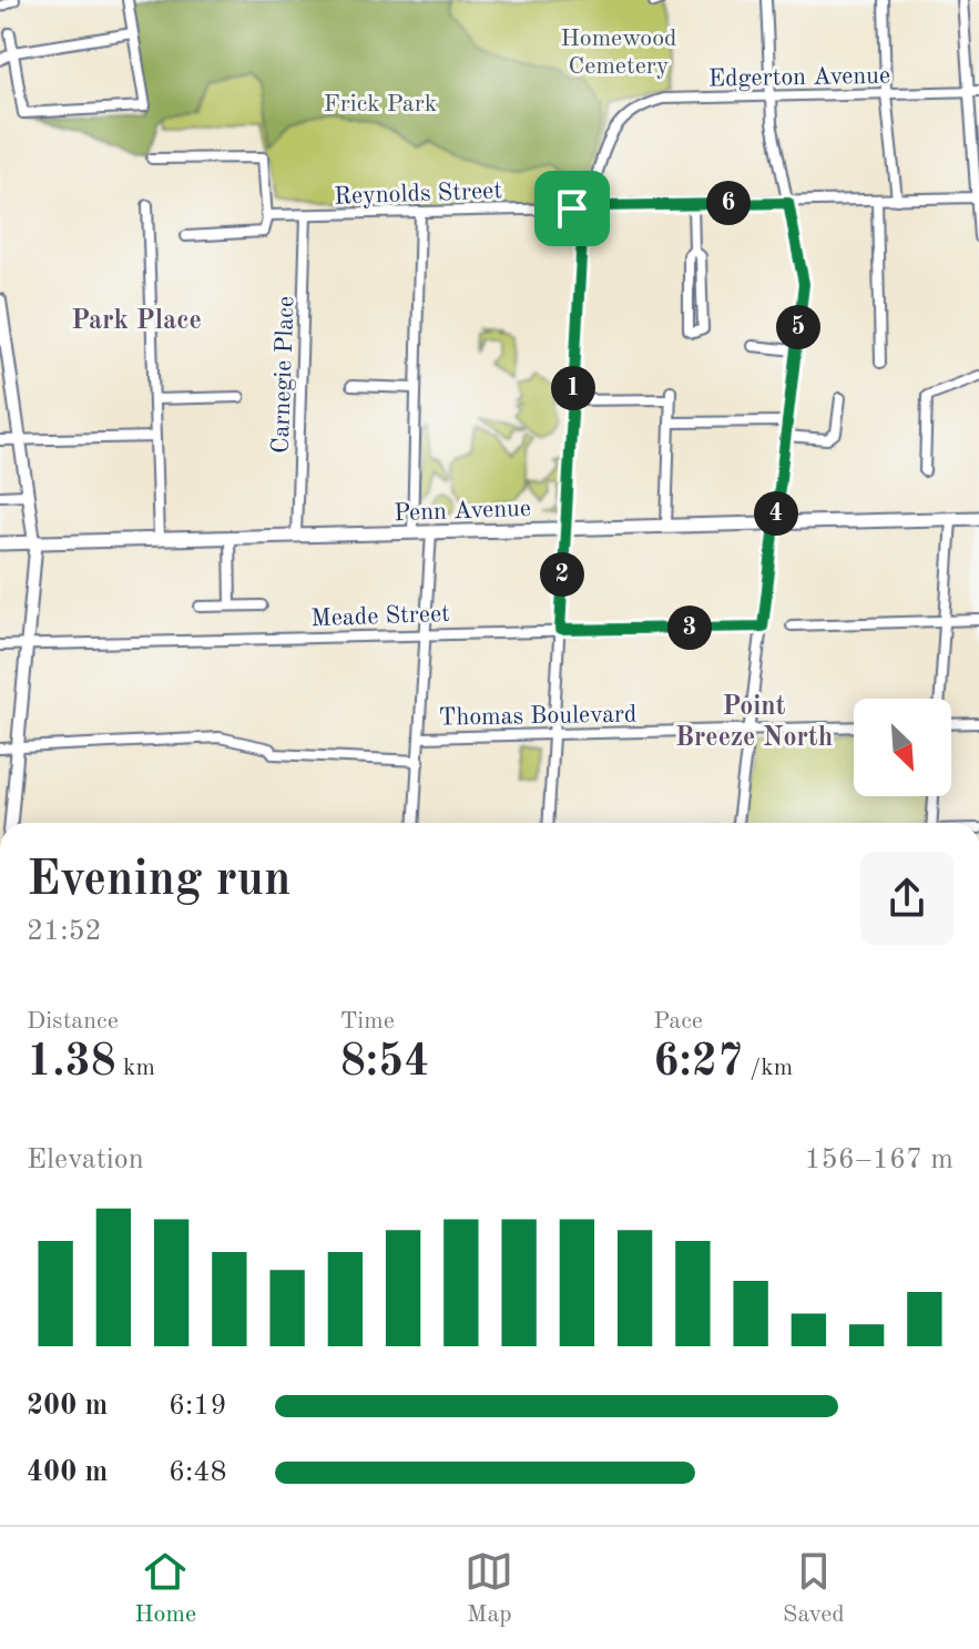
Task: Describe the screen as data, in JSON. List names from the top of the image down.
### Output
{
  "streets": {
    "highway": ["Penn Avenue"],
    "street": [
      "Edgerton Avenue",
      "Reynolds Street",
      "Carnegie Place",
      "Meade Street",
      "Thomas Boulevard"
    ]
  },
  "crossings": [
    ["Reynolds Street", "Carnegie Place"],
    ["Carnegie Place", "Penn Avenue"]
  ],
  "districts": ["Park Place", "Point Breeze North"],
  "parks": ["Homewood Cemetery", "Frick Park"],
  "north": "bottom right",
  "page": {
    "pins": [
      "6",
      "5",
      "1",
      "4",
      "2",
      "3"
    ],
    "heading": ["Evening run", "21:52"],
    "stats": [
      ["Distance", "1.38 km"],
      ["Time", "8:54"],
      ["Pace", "6:27 /km"]
    ],
    "chart": ["Elevation", "156–167 m"],
    "list": [
      {
        "name": "200 m",
        "note": "6:19"
      },
      {
        "name": "400 m",
        "note": "6:48"
      }
    ],
    "tabs": ["Home", "Map", "Saved"]
  }
}
